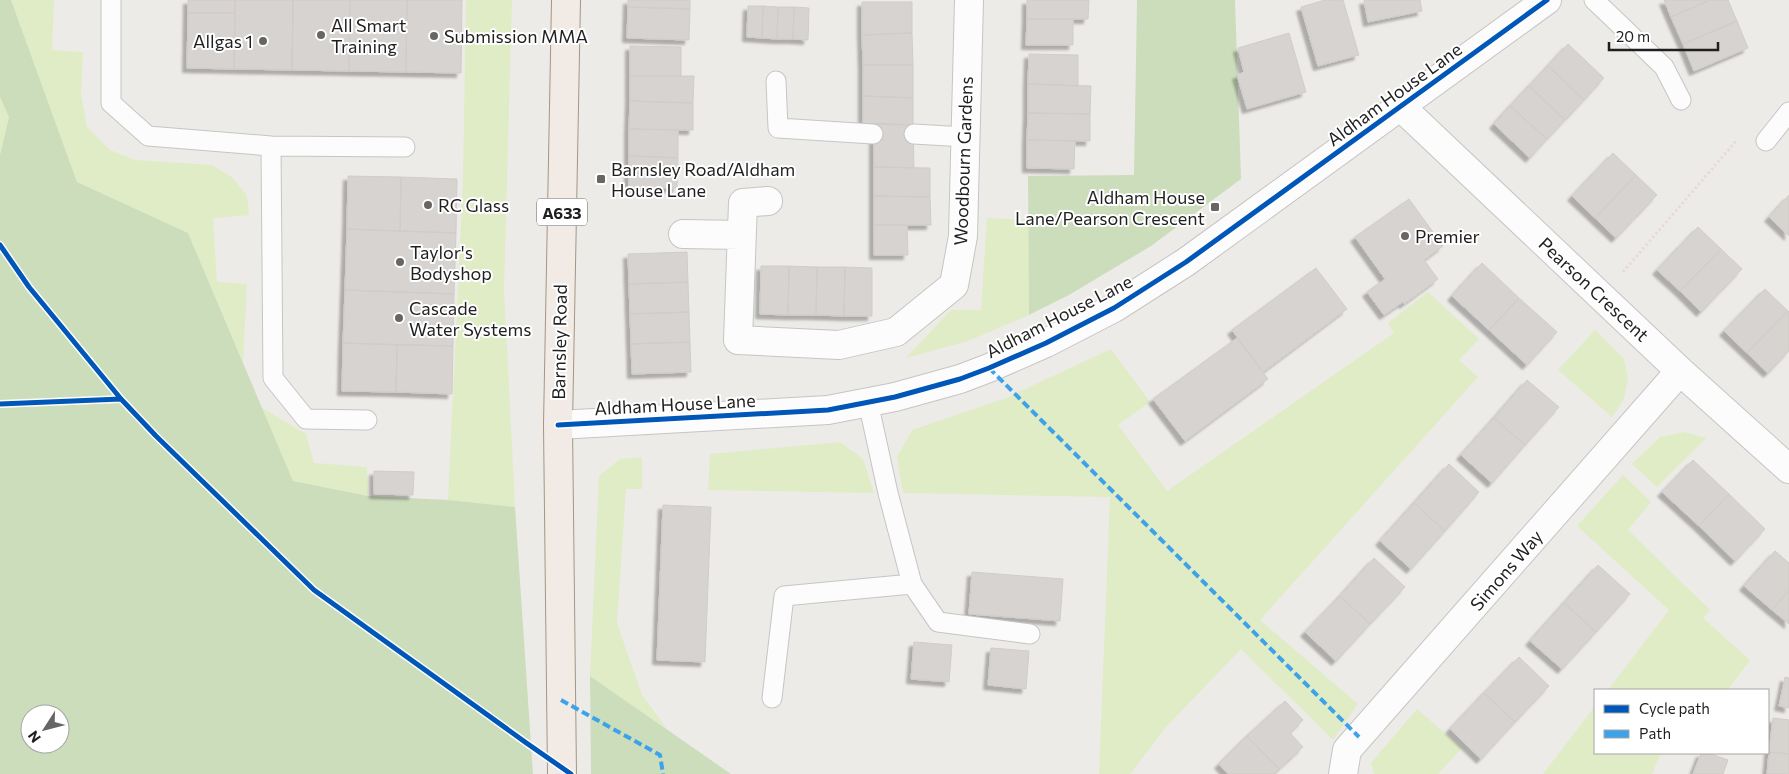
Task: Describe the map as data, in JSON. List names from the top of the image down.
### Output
{
  "streets": {
    "main road": ["A633", "Barnsley Road"],
    "street": [
      "Aldham House Lane",
      "Woodbourn Gardens",
      "Pearson Crescent",
      "Simons Way"
    ]
  },
  "crossings": [
    ["Aldham House Lane", "Pearson Crescent"],
    ["Aldham House Lane", "Barnsley Road"],
    ["Pearson Crescent", "Simons Way"]
  ],
  "places": {
    "other": [
      "All Smart Training",
      "Submission MMA",
      "Allgas 1",
      "RC Glass",
      "Premier",
      "Taylor's Bodyshop",
      "Cascade Water Systems"
    ],
    "transit": ["Barnsley Road/Aldham House Lane", "Aldham House Lane/Pearson Crescent"]
  },
  "legend": ["Cycle path", "Path"],
  "scale_bar": "20 m",
  "north": "bottom left"
}
